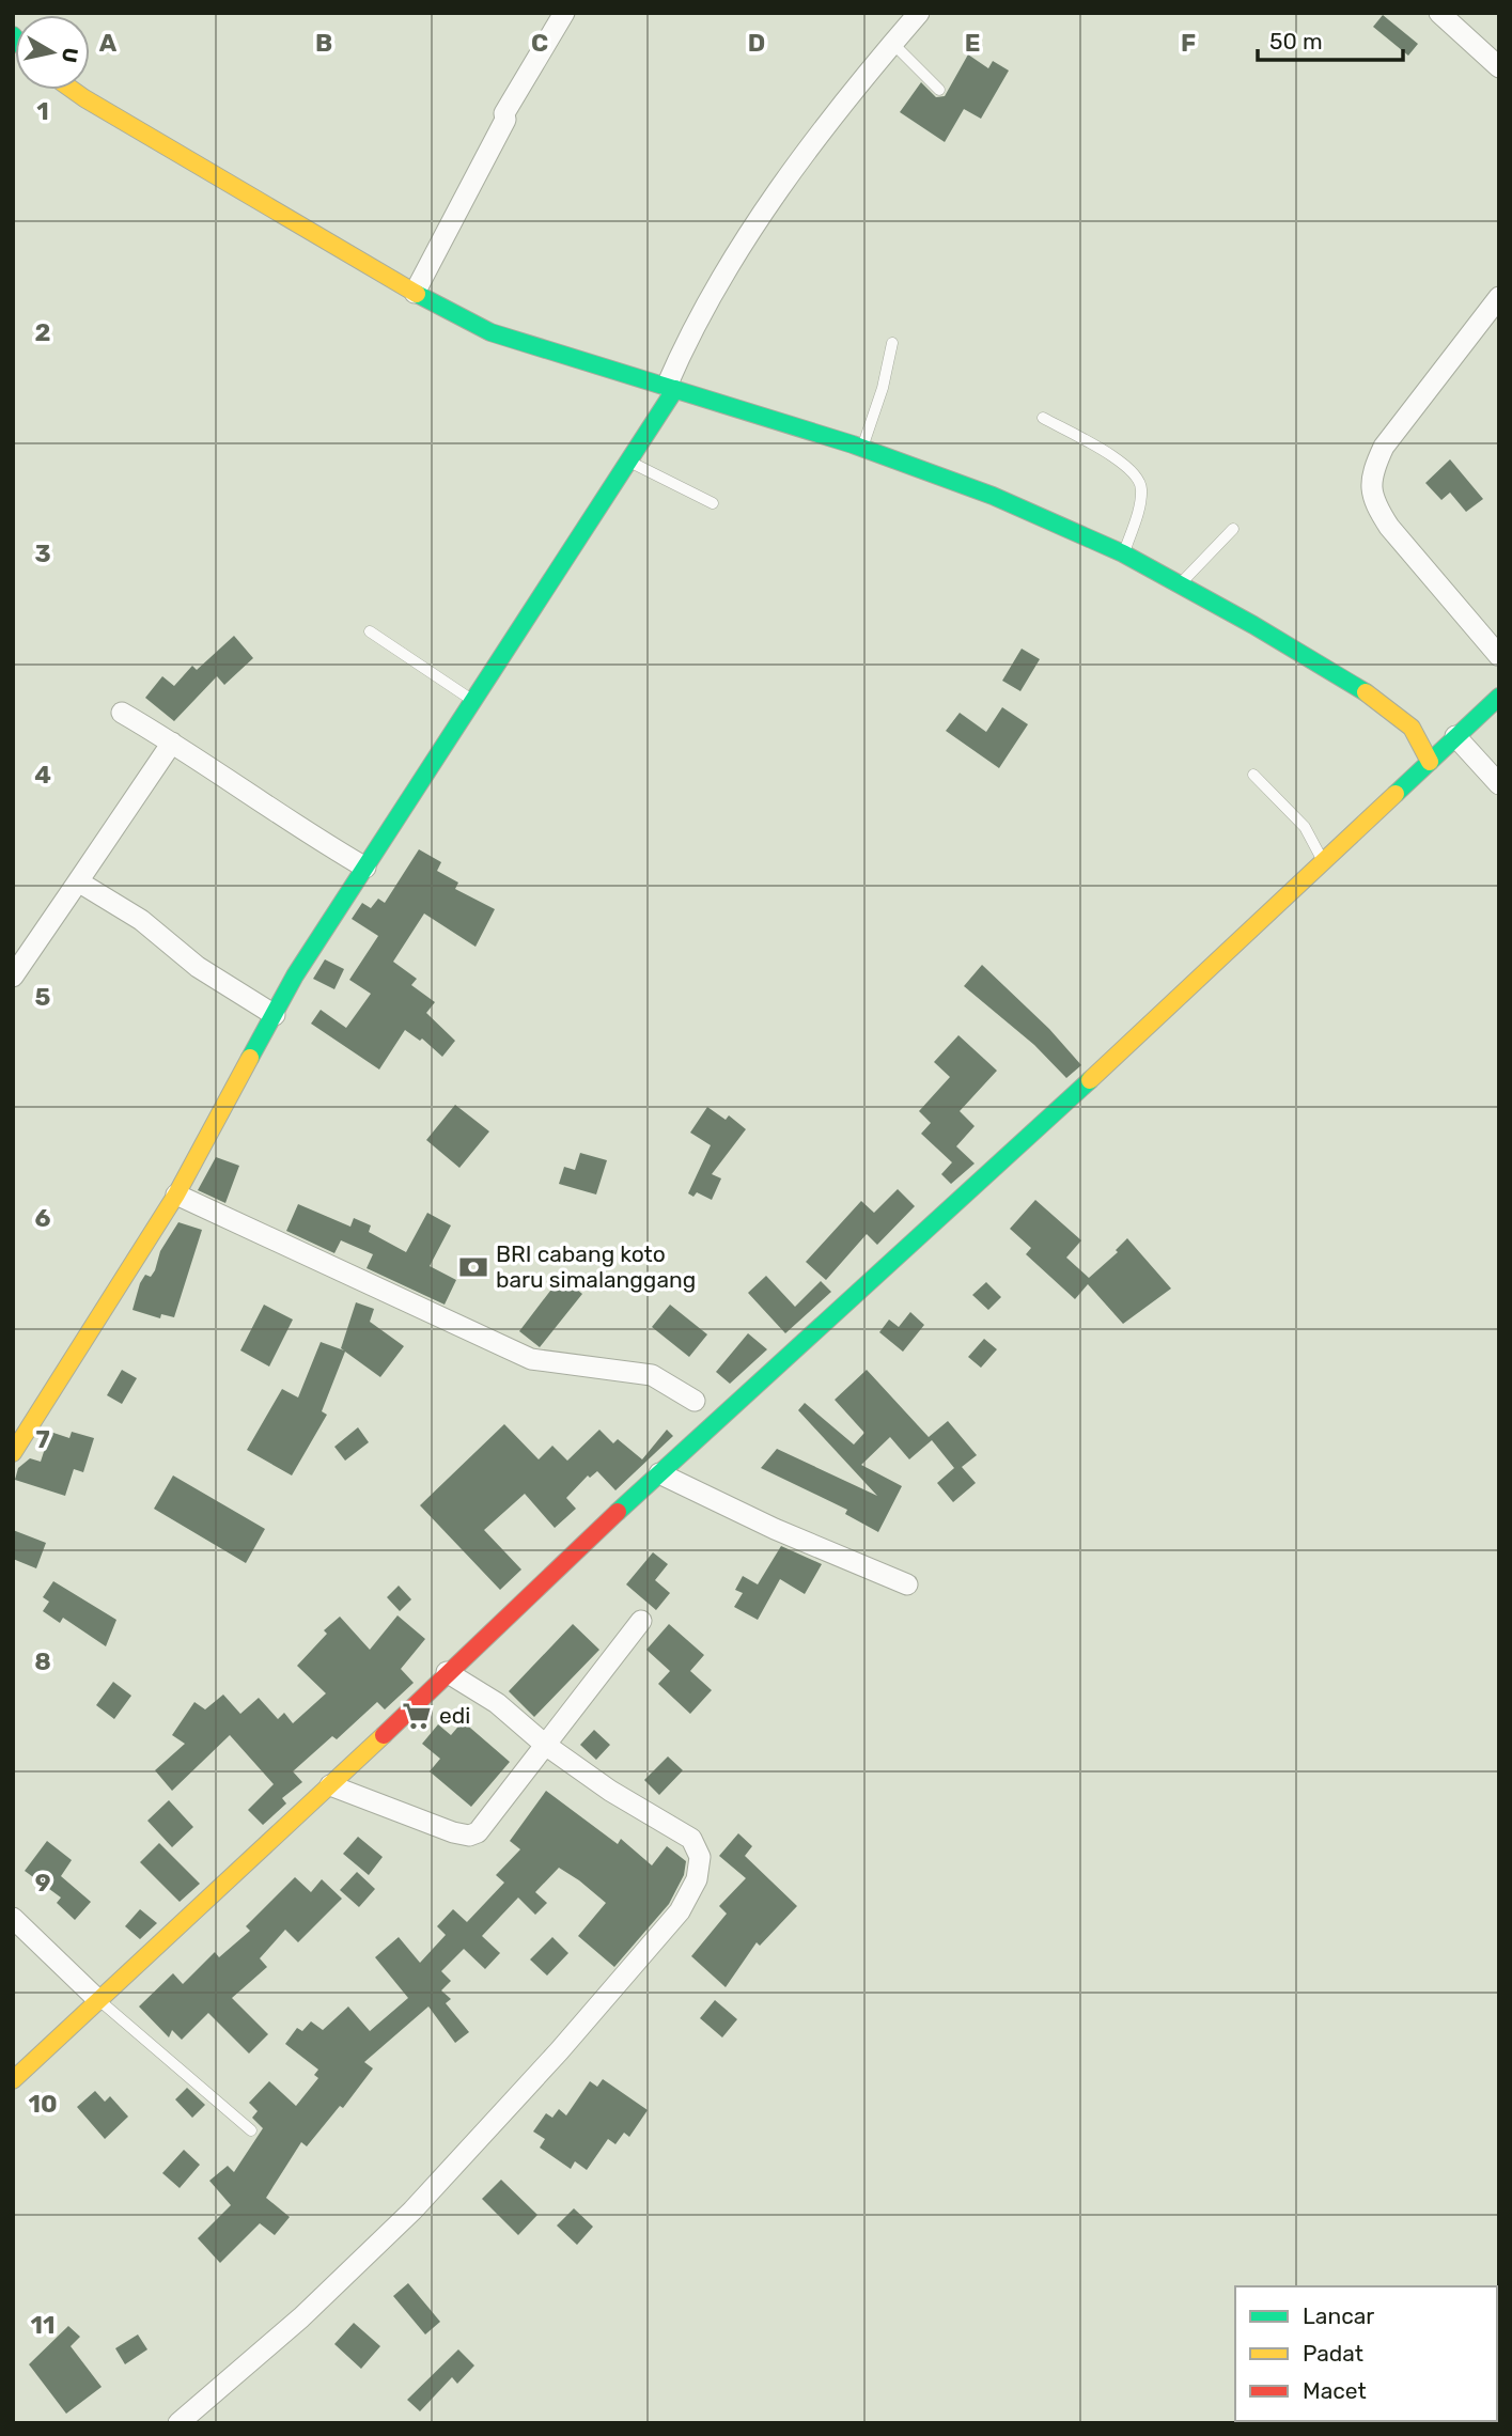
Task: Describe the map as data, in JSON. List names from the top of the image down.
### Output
{
  "places": {
    "bank": ["BRI cabang koto baru simalanggang"],
    "supermarket": ["edi"]
  },
  "legend": ["Lancar", "Padat", "Macet"],
  "scale_bar": "50 m",
  "north": "right",
  "grid": {
    "columns": [
      "A",
      "B",
      "C",
      "D",
      "E",
      "F"
    ],
    "rows": [
      "1",
      "2",
      "3",
      "4",
      "5",
      "6",
      "7",
      "8",
      "9",
      "10",
      "11"
    ]
  }
}
